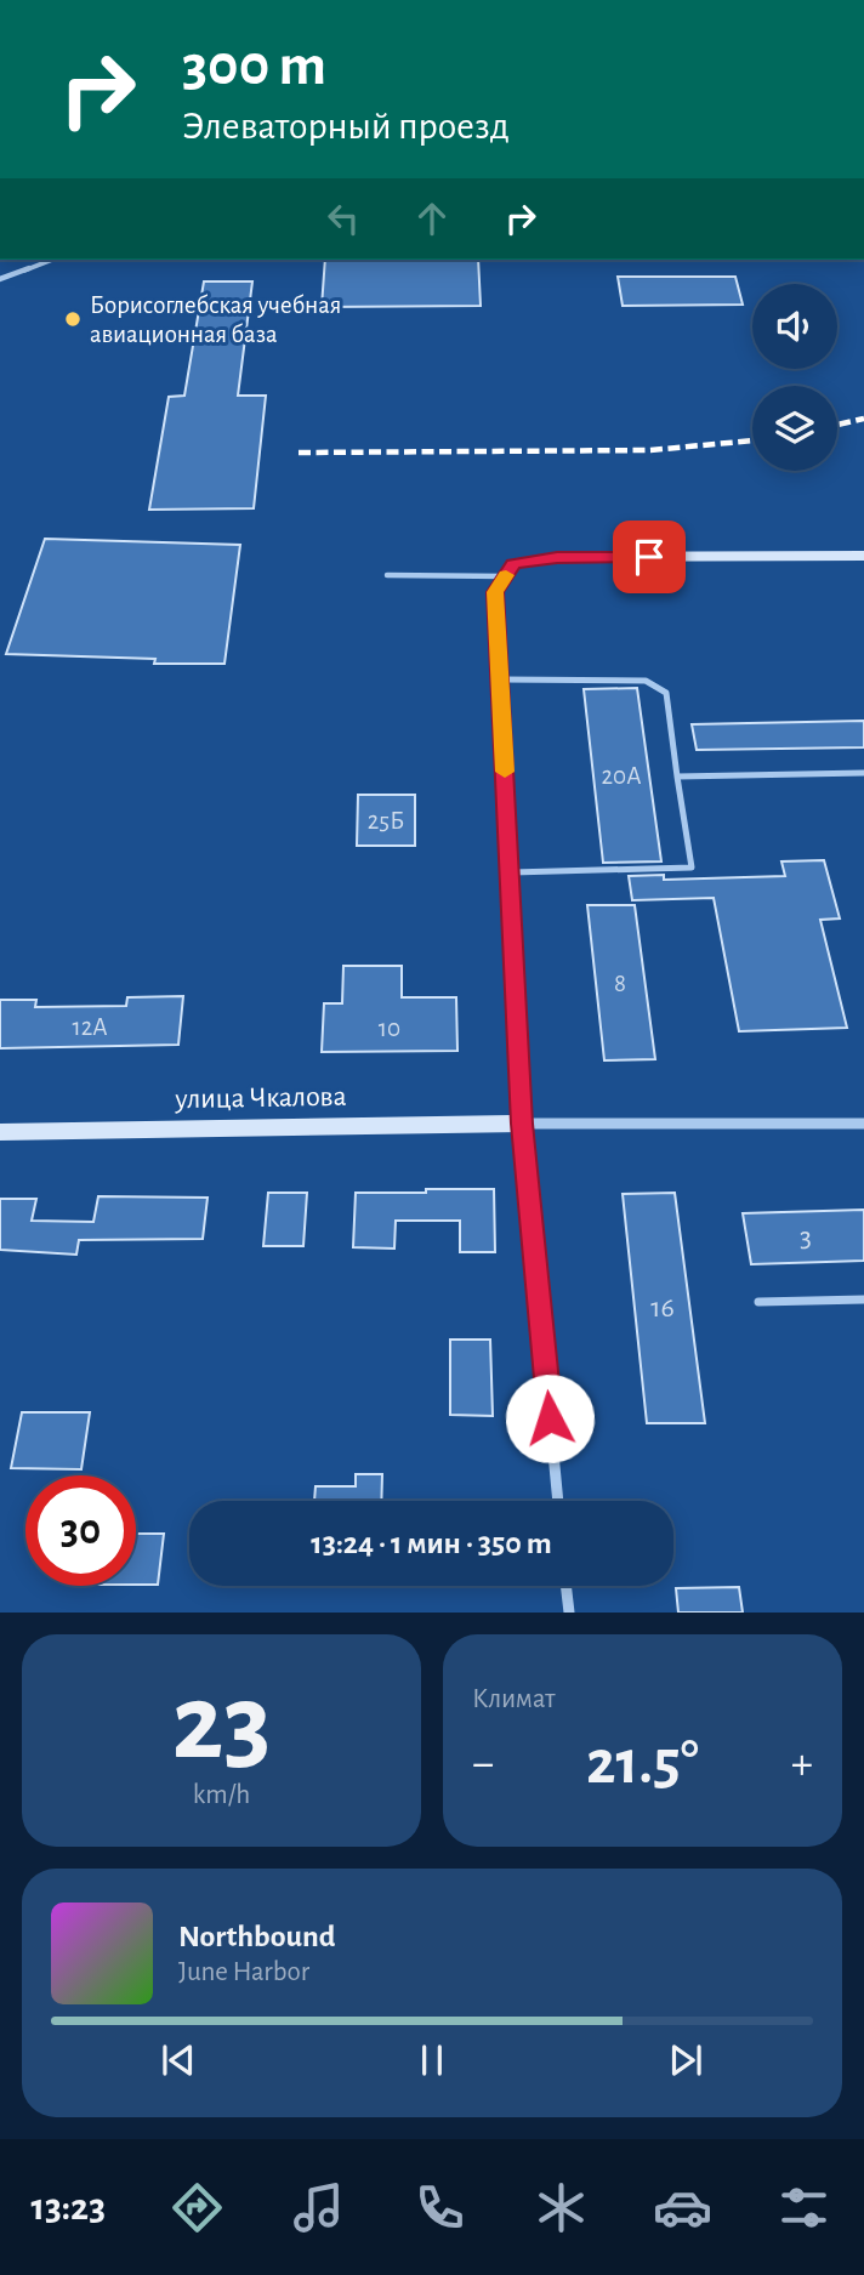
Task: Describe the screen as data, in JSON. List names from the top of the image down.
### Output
{
  "streets": {
    "street": ["улица Чкалова"]
  },
  "places": ["Борисоглебская учебная авиационная база"],
  "house_numbers": [
    "20А",
    "25Б",
    "8",
    "12А",
    "10",
    "3",
    "16"
  ],
  "page": {
    "turn": ["300 m", "Элеваторный проезд"],
    "limit": "30",
    "trip": "13:24 · 1 мин · 350 m",
    "tile": [
      ["23", "km/h"],
      "Климат"
    ],
    "heat": ["−", "21.5°", "+"],
    "song": ["Northbound", "June Harbor"],
    "tabs": "13:23"
  }
}
